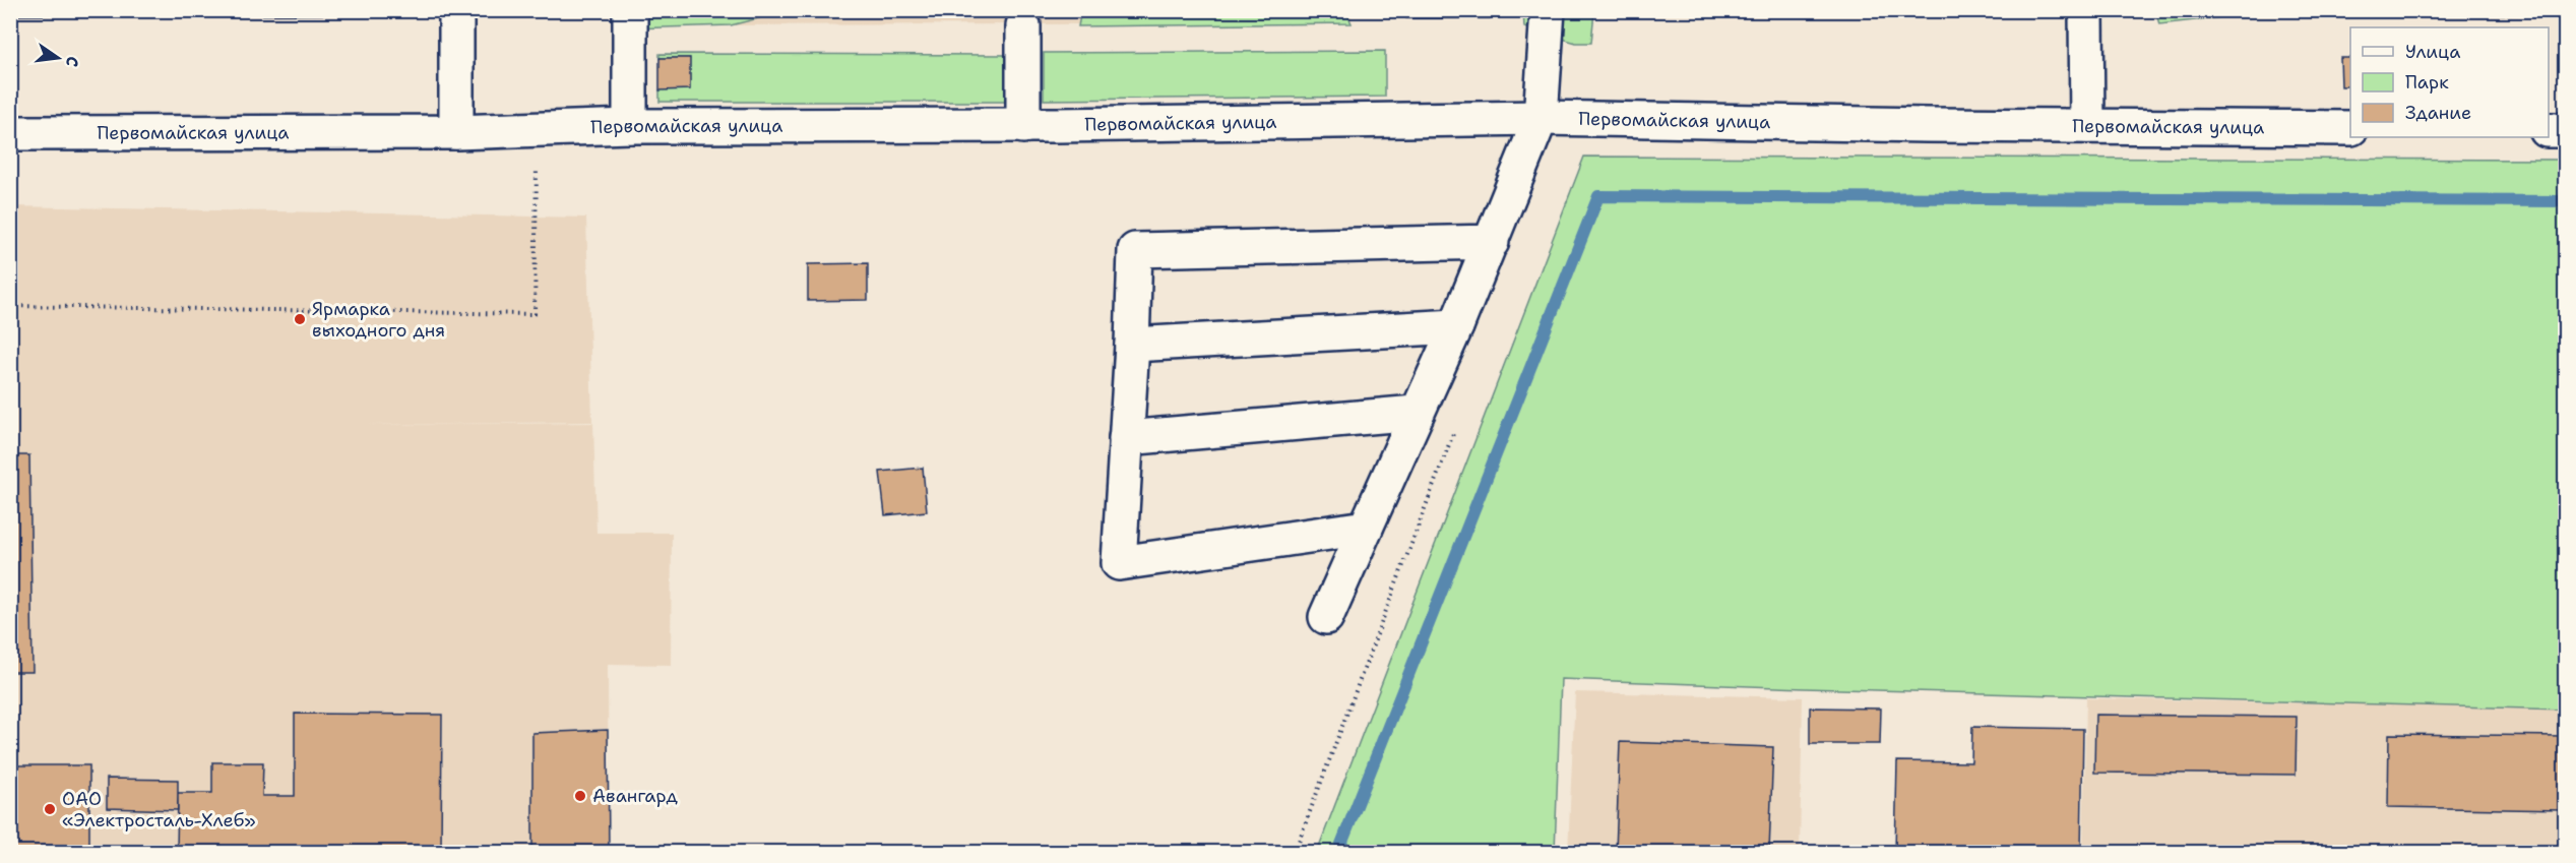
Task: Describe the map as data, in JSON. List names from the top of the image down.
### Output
{
  "streets": {
    "street": ["Первомайская улица"]
  },
  "places": ["Ярмарка выходного дня", "Авангард", "ОАО «Электросталь-Хлеб»"],
  "legend": ["Улица", "Парк", "Здание"],
  "north": "right"
}
